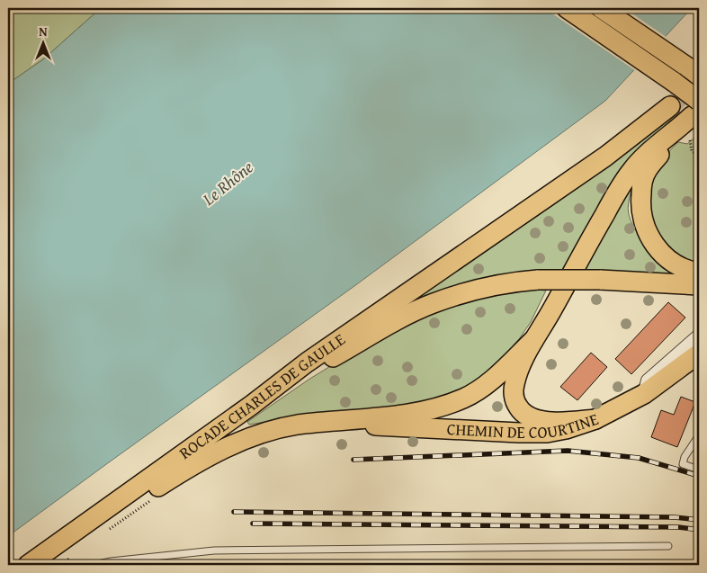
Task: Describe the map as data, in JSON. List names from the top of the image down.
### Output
{
  "streets": {
    "main road": ["ROCADE CHARLES DE GAULLE", "CHEMIN DE COURTINE"]
  },
  "water": ["Le Rhône"],
  "north": "top"
}
